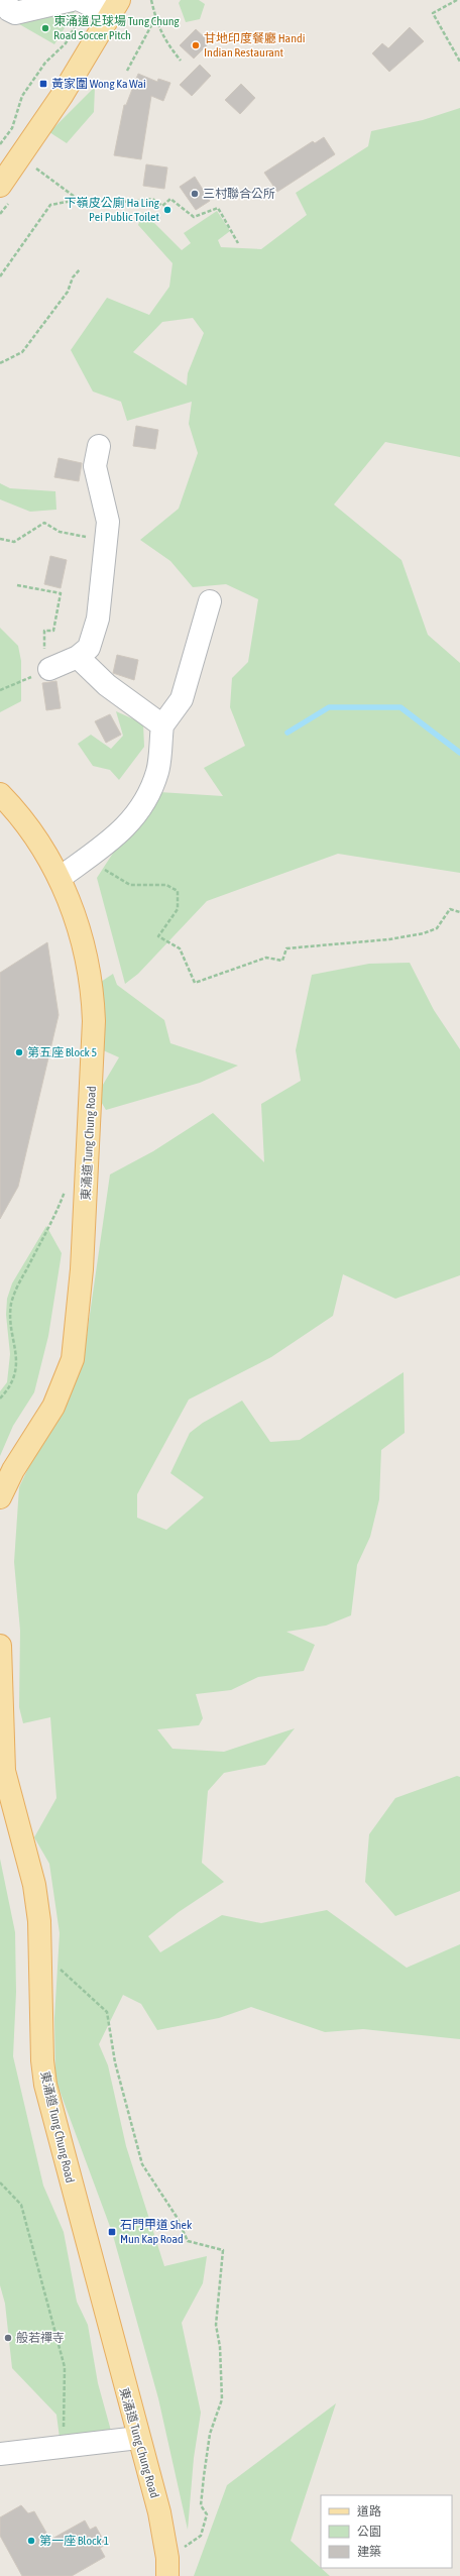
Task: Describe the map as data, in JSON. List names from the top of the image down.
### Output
{
  "streets": {
    "main road": ["東涌道 Tung Chung Road"]
  },
  "places": {
    "other": [
      "東涌道足球場 Tung Chung Road Soccer Pitch",
      "甘地印度餐廳 Handi Indian Restaurant",
      "三村聯合公所",
      "下嶺皮公廁 Ha Ling Pei Public Toilet",
      "第五座 Block 5",
      "般若禪寺",
      "第一座 Block 1"
    ],
    "transit": ["黃家圍 Wong Ka Wai", "石門甲道 Shek Mun Kap Road"]
  },
  "legend": ["道路", "公園", "建築"]
}
